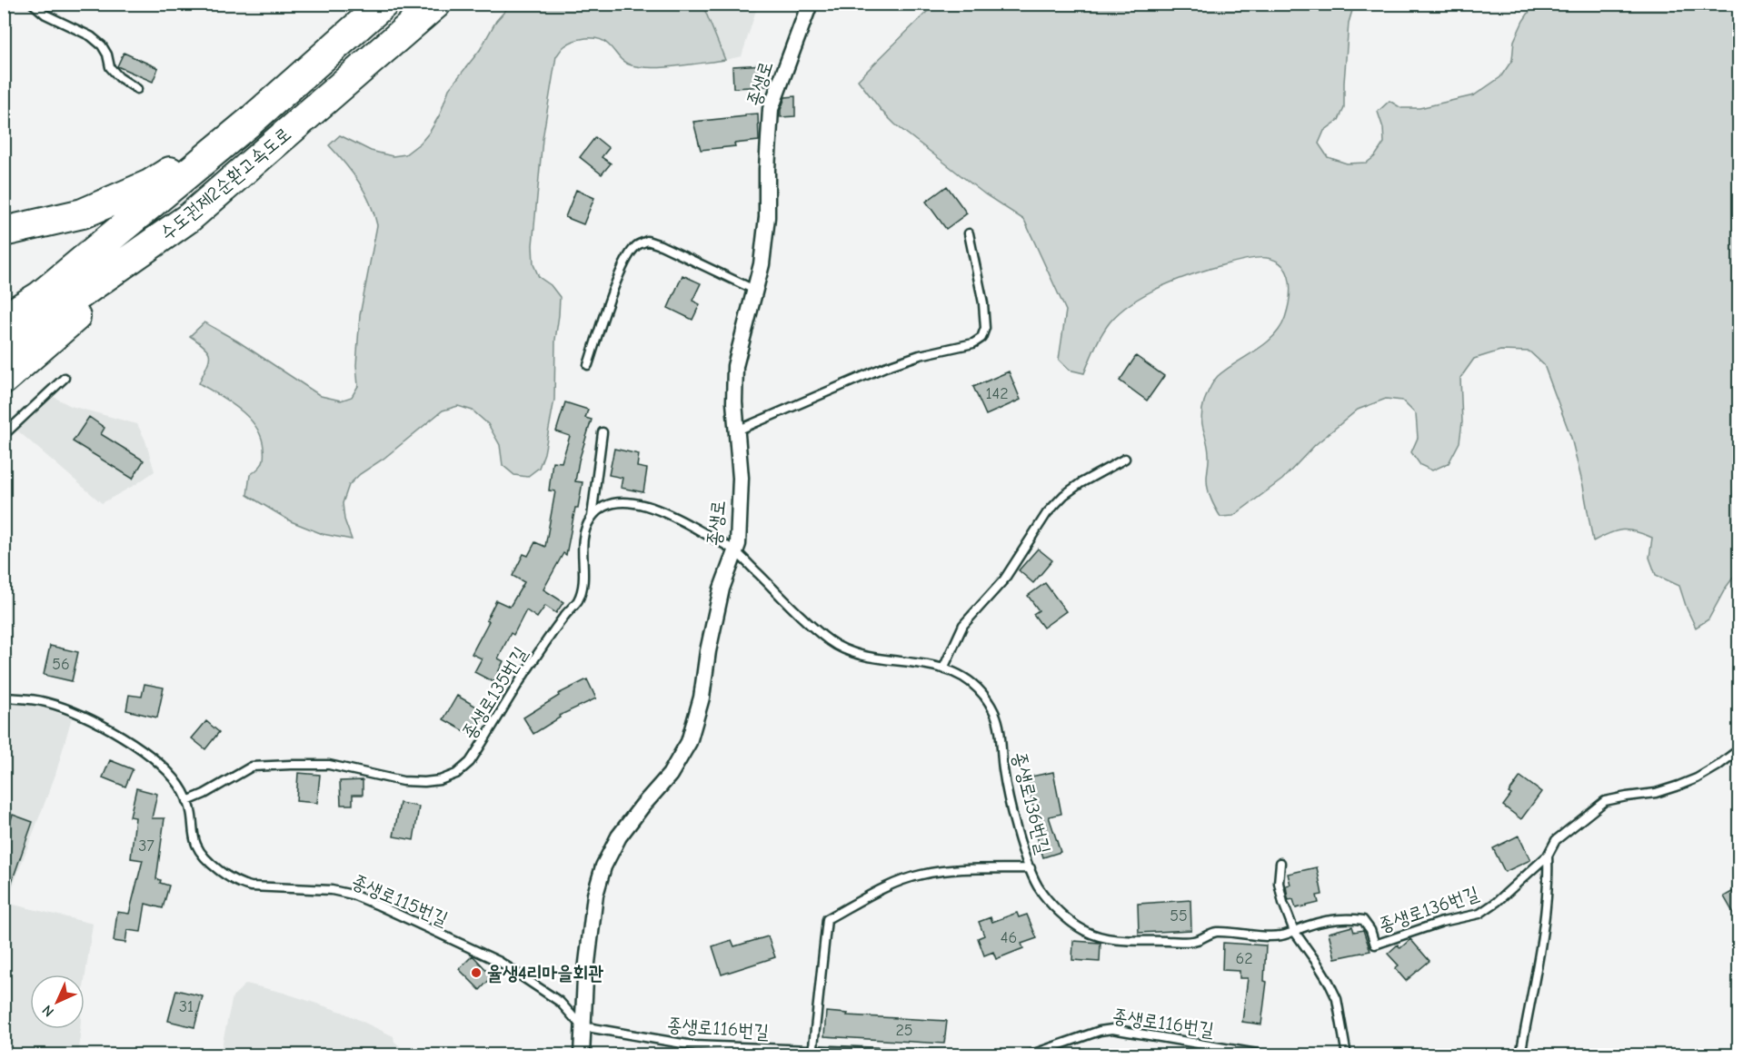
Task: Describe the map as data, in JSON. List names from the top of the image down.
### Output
{
  "streets": {
    "highway": ["수도권제2순환고속도로"],
    "street": ["종생로"],
    "lane": [
      "종생로135번길",
      "종생로136번길",
      "종생로115번길",
      "종생로116번길"
    ]
  },
  "crossings": [
    ["종생로", "종생로136번길"],
    ["종생로", "종생로115번길"],
    ["종생로", "종생로116번길"],
    ["종생로135번길", "종생로115번길"],
    ["종생로115번길", "종생로116번길"]
  ],
  "places": ["율생4리마을회관"],
  "house_numbers": [
    "142",
    "56",
    "37",
    "55",
    "46",
    "62",
    "31",
    "25"
  ],
  "north": "bottom left"
}
